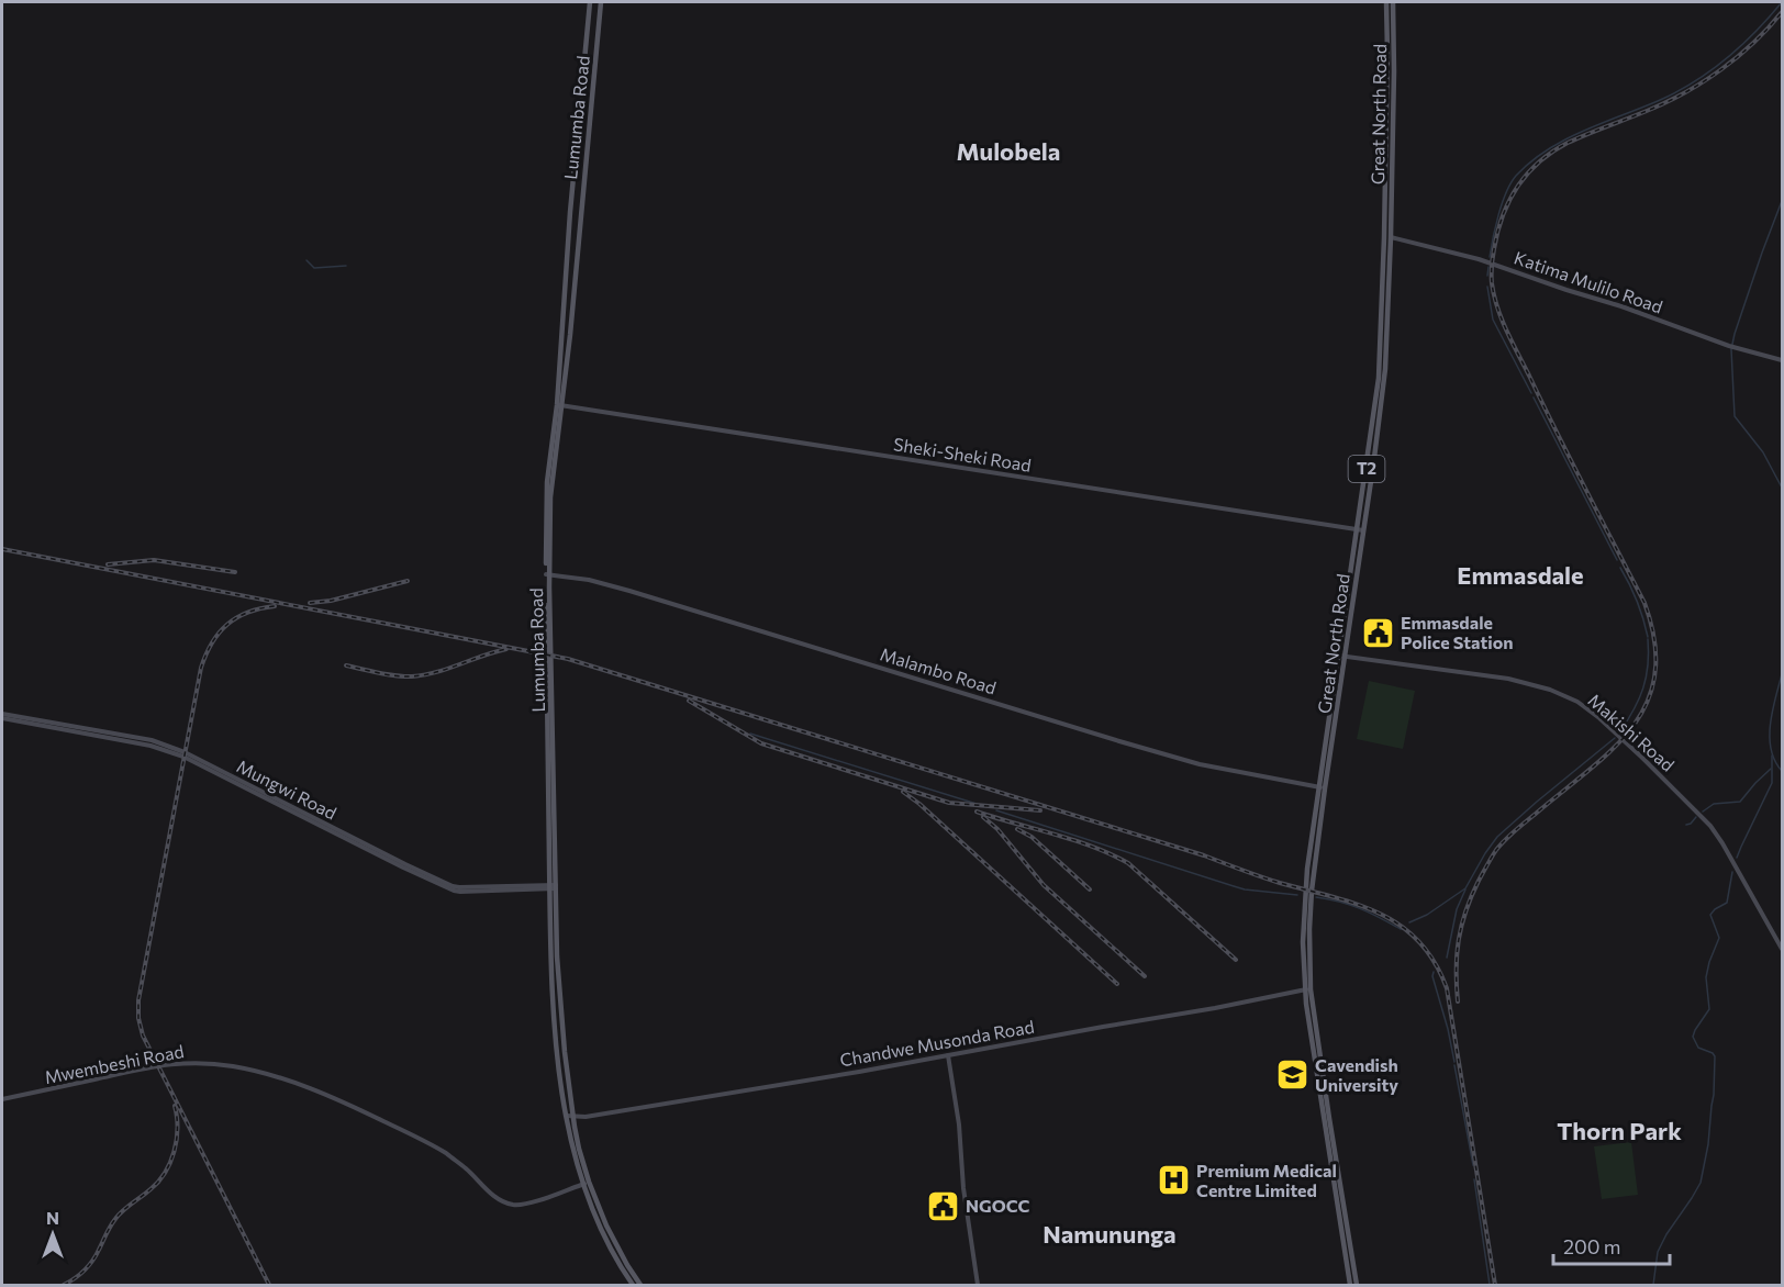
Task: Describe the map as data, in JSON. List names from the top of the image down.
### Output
{
  "streets": {
    "main road": ["Great North Road", "Lumumba Road", "T2"],
    "street": [
      "Katima Mulilo Road",
      "Sheki-Sheki Road",
      "Malambo Road",
      "Makishi Road",
      "Mungwi Road",
      "Chandwe Musonda Road",
      "Mwembeshi Road"
    ]
  },
  "crossings": [
    ["Great North Road", "Katima Mulilo Road"],
    ["Great North Road", "Sheki-Sheki Road"],
    ["Great North Road", "Malambo Road"],
    ["Great North Road", "Makishi Road"],
    ["Great North Road", "Chandwe Musonda Road"],
    ["Lumumba Road", "Sheki-Sheki Road"],
    ["Lumumba Road", "Malambo Road"],
    ["Lumumba Road", "Mungwi Road"],
    ["Lumumba Road", "Chandwe Musonda Road"],
    ["Lumumba Road", "Mwembeshi Road"]
  ],
  "districts": [
    "Mulobela",
    "Emmasdale",
    "Thorn Park",
    "Namununga"
  ],
  "places": {
    "public building": ["Emmasdale Police Station", "NGOCC"],
    "school or university": ["Cavendish University"],
    "hospital": ["Premium Medical Centre Limited"]
  },
  "scale_bar": "200 m",
  "north": "top"
}
